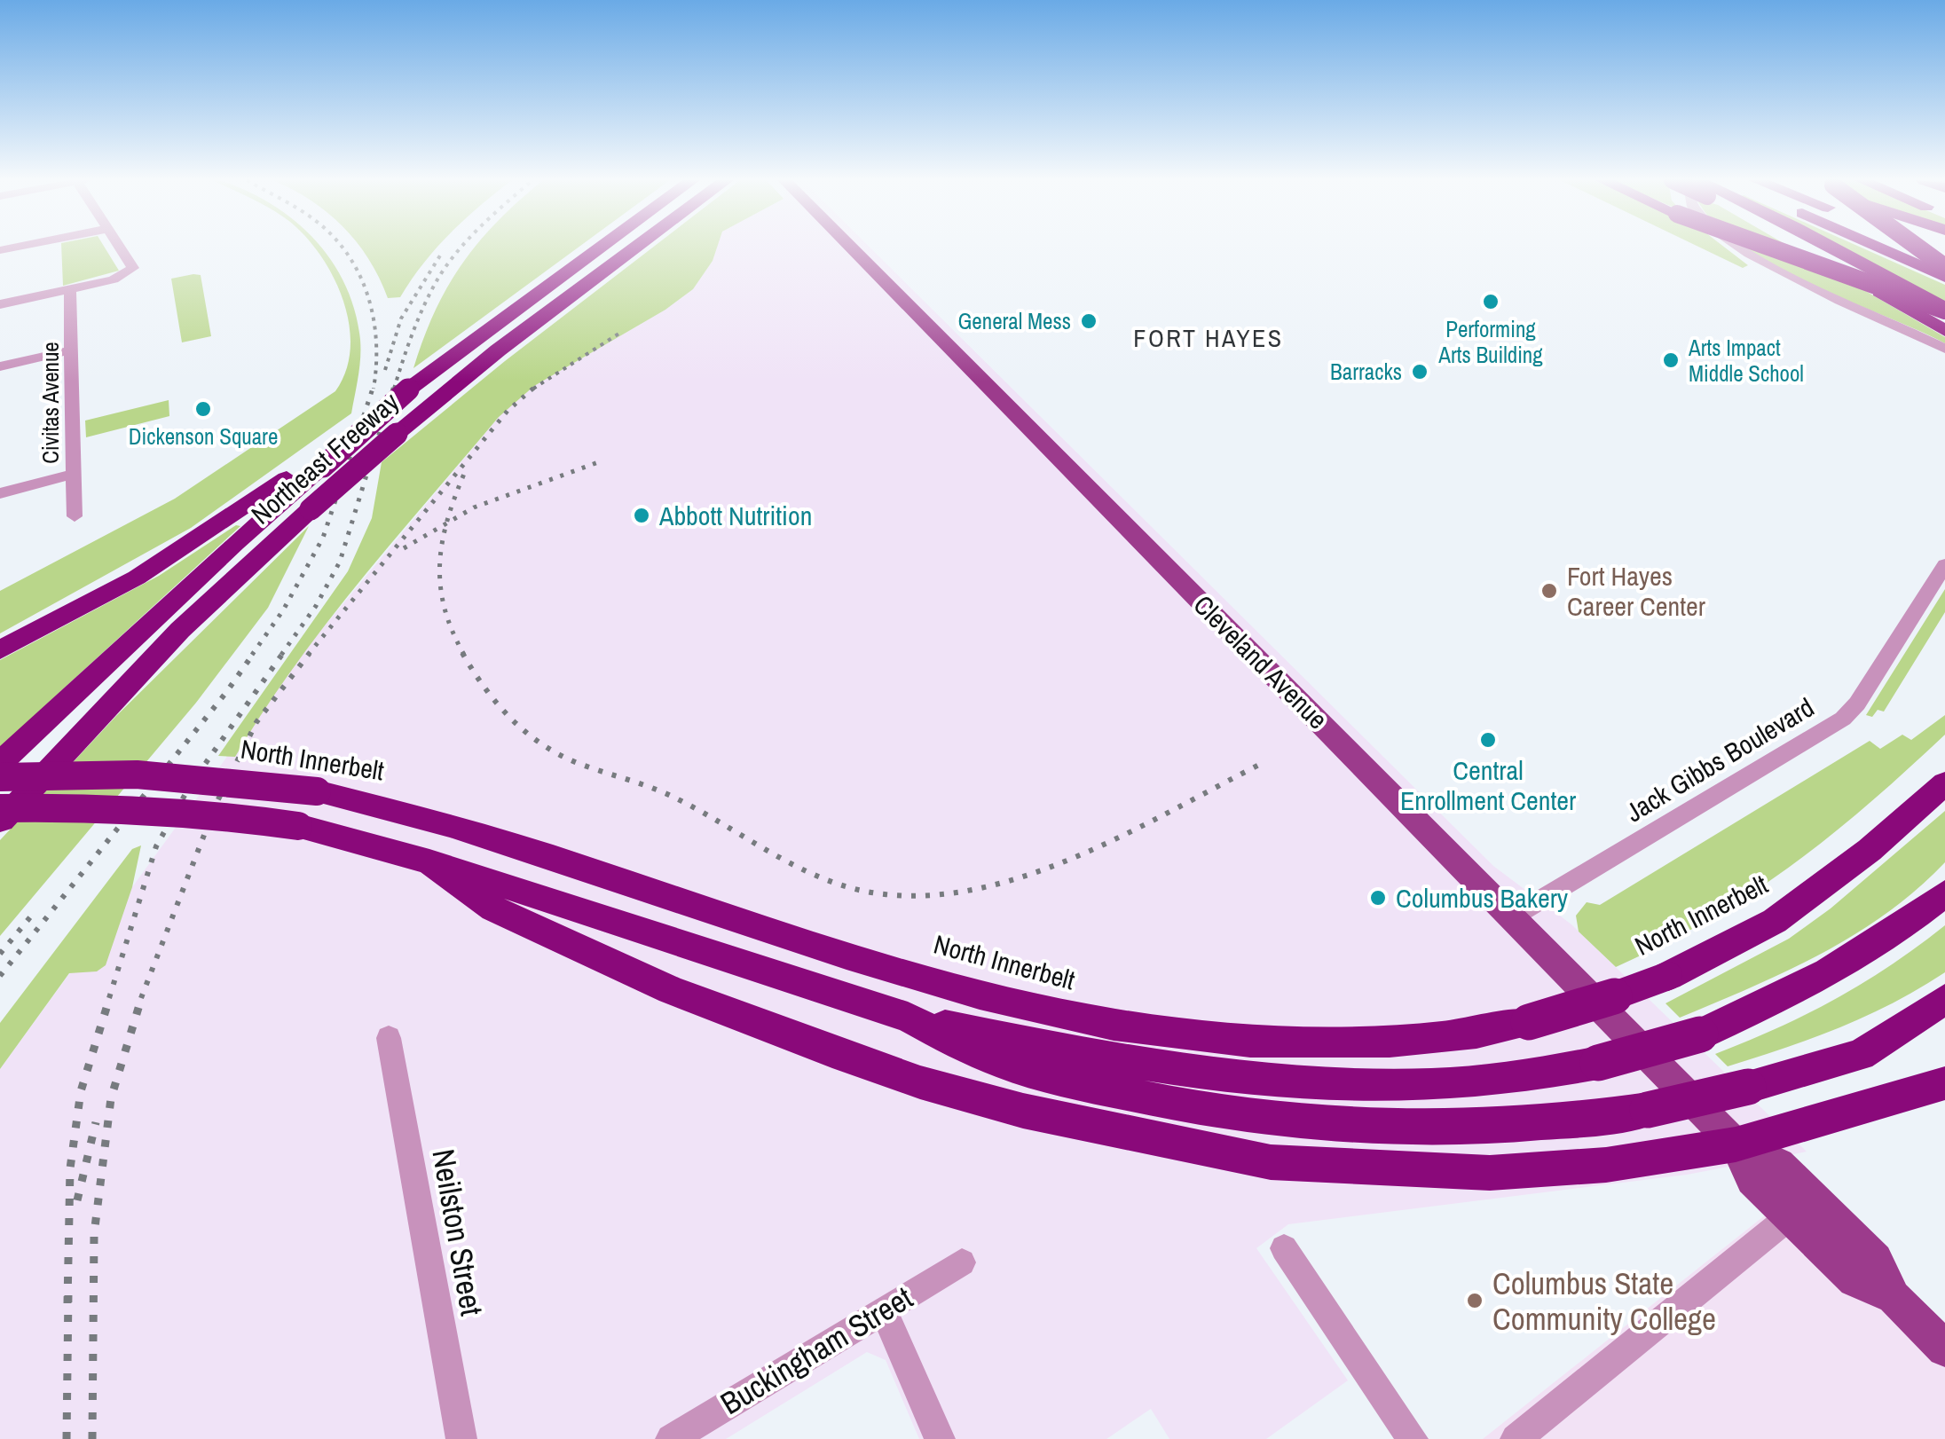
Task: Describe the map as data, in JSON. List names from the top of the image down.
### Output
{
  "streets": {
    "highway": ["Northeast Freeway", "North Innerbelt"],
    "main road": ["Cleveland Avenue"],
    "street": [
      "Civitas Avenue",
      "Jack Gibbs Boulevard",
      "Neilston Street",
      "Buckingham Street"
    ]
  },
  "crossings": [
    ["Cleveland Avenue", "Jack Gibbs Boulevard"]
  ],
  "districts": ["FORT HAYES"],
  "places": [
    "Performing Arts Building",
    "General Mess",
    "Arts Impact Middle School",
    "Barracks",
    "Dickenson Square",
    "Abbott Nutrition",
    "Fort Hayes Career Center",
    "Central Enrollment Center",
    "Columbus Bakery",
    "Columbus State Community College"
  ]
}
